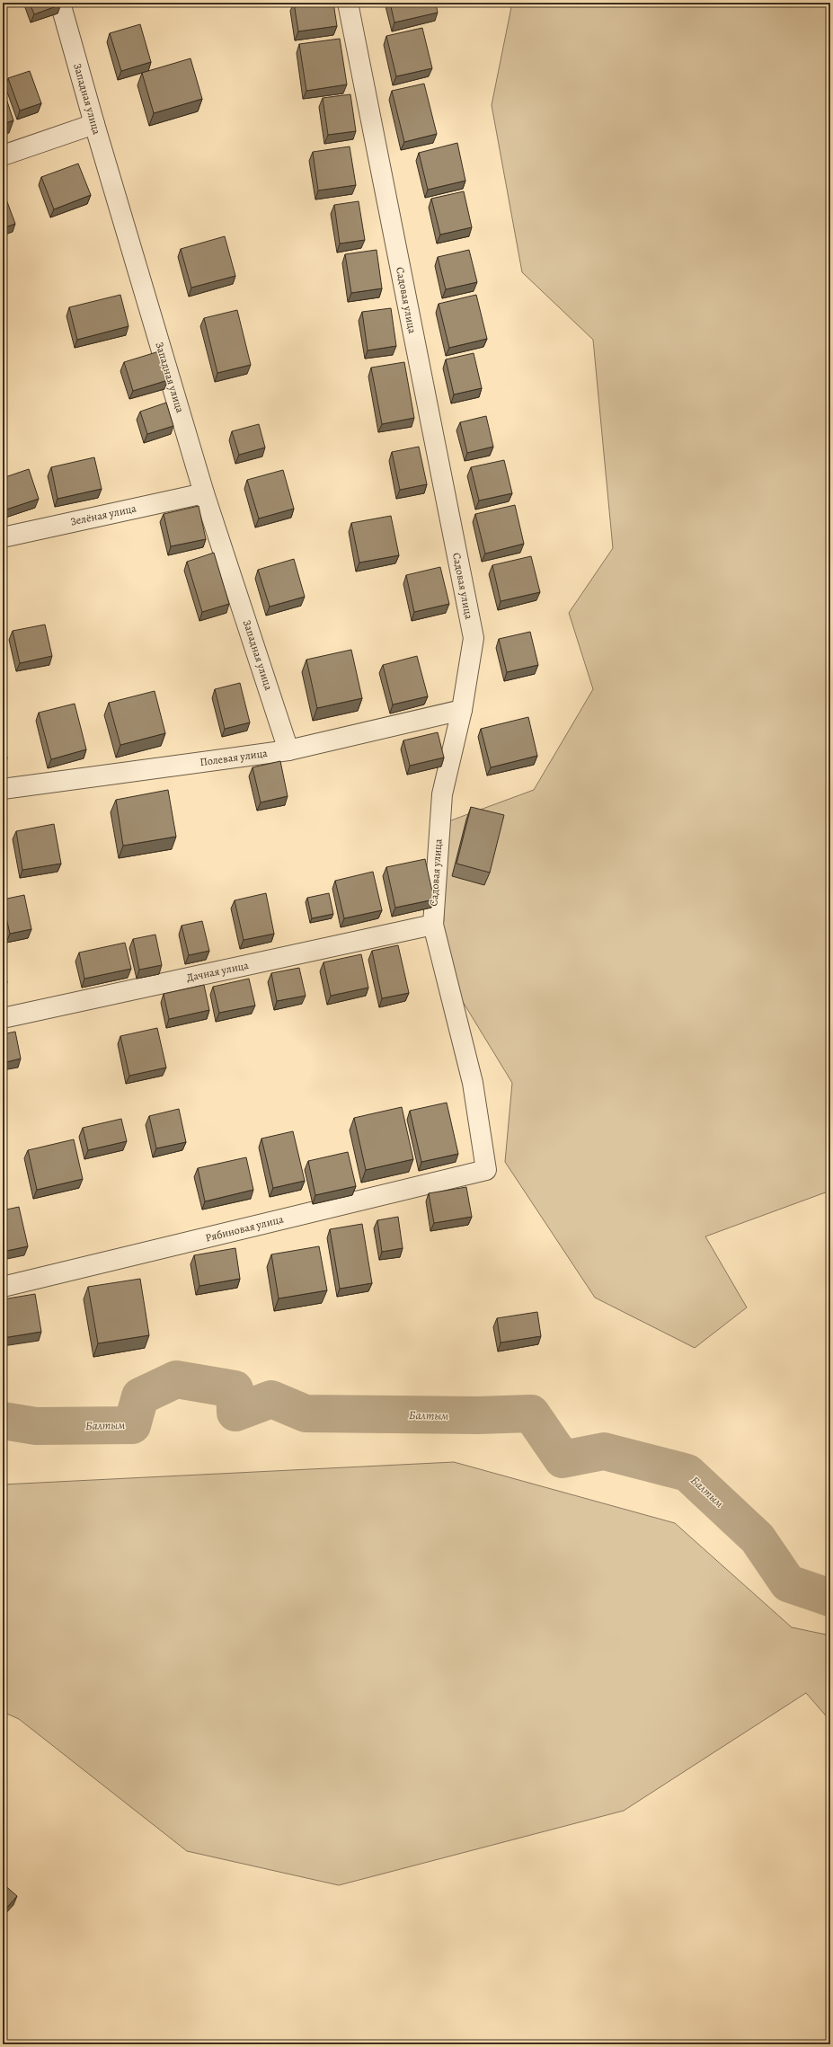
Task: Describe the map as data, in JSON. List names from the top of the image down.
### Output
{
  "streets": {
    "street": [
      "Западная улица",
      "Садовая улица",
      "Зелёная улица",
      "Полевая улица",
      "Дачная улица",
      "Рябиновая улица"
    ]
  },
  "crossings": [
    ["Западная улица", "Зелёная улица"],
    ["Западная улица", "Полевая улица"],
    ["Садовая улица", "Полевая улица"],
    ["Садовая улица", "Дачная улица"],
    ["Садовая улица", "Рябиновая улица"]
  ],
  "water": ["Балтым"]
}
